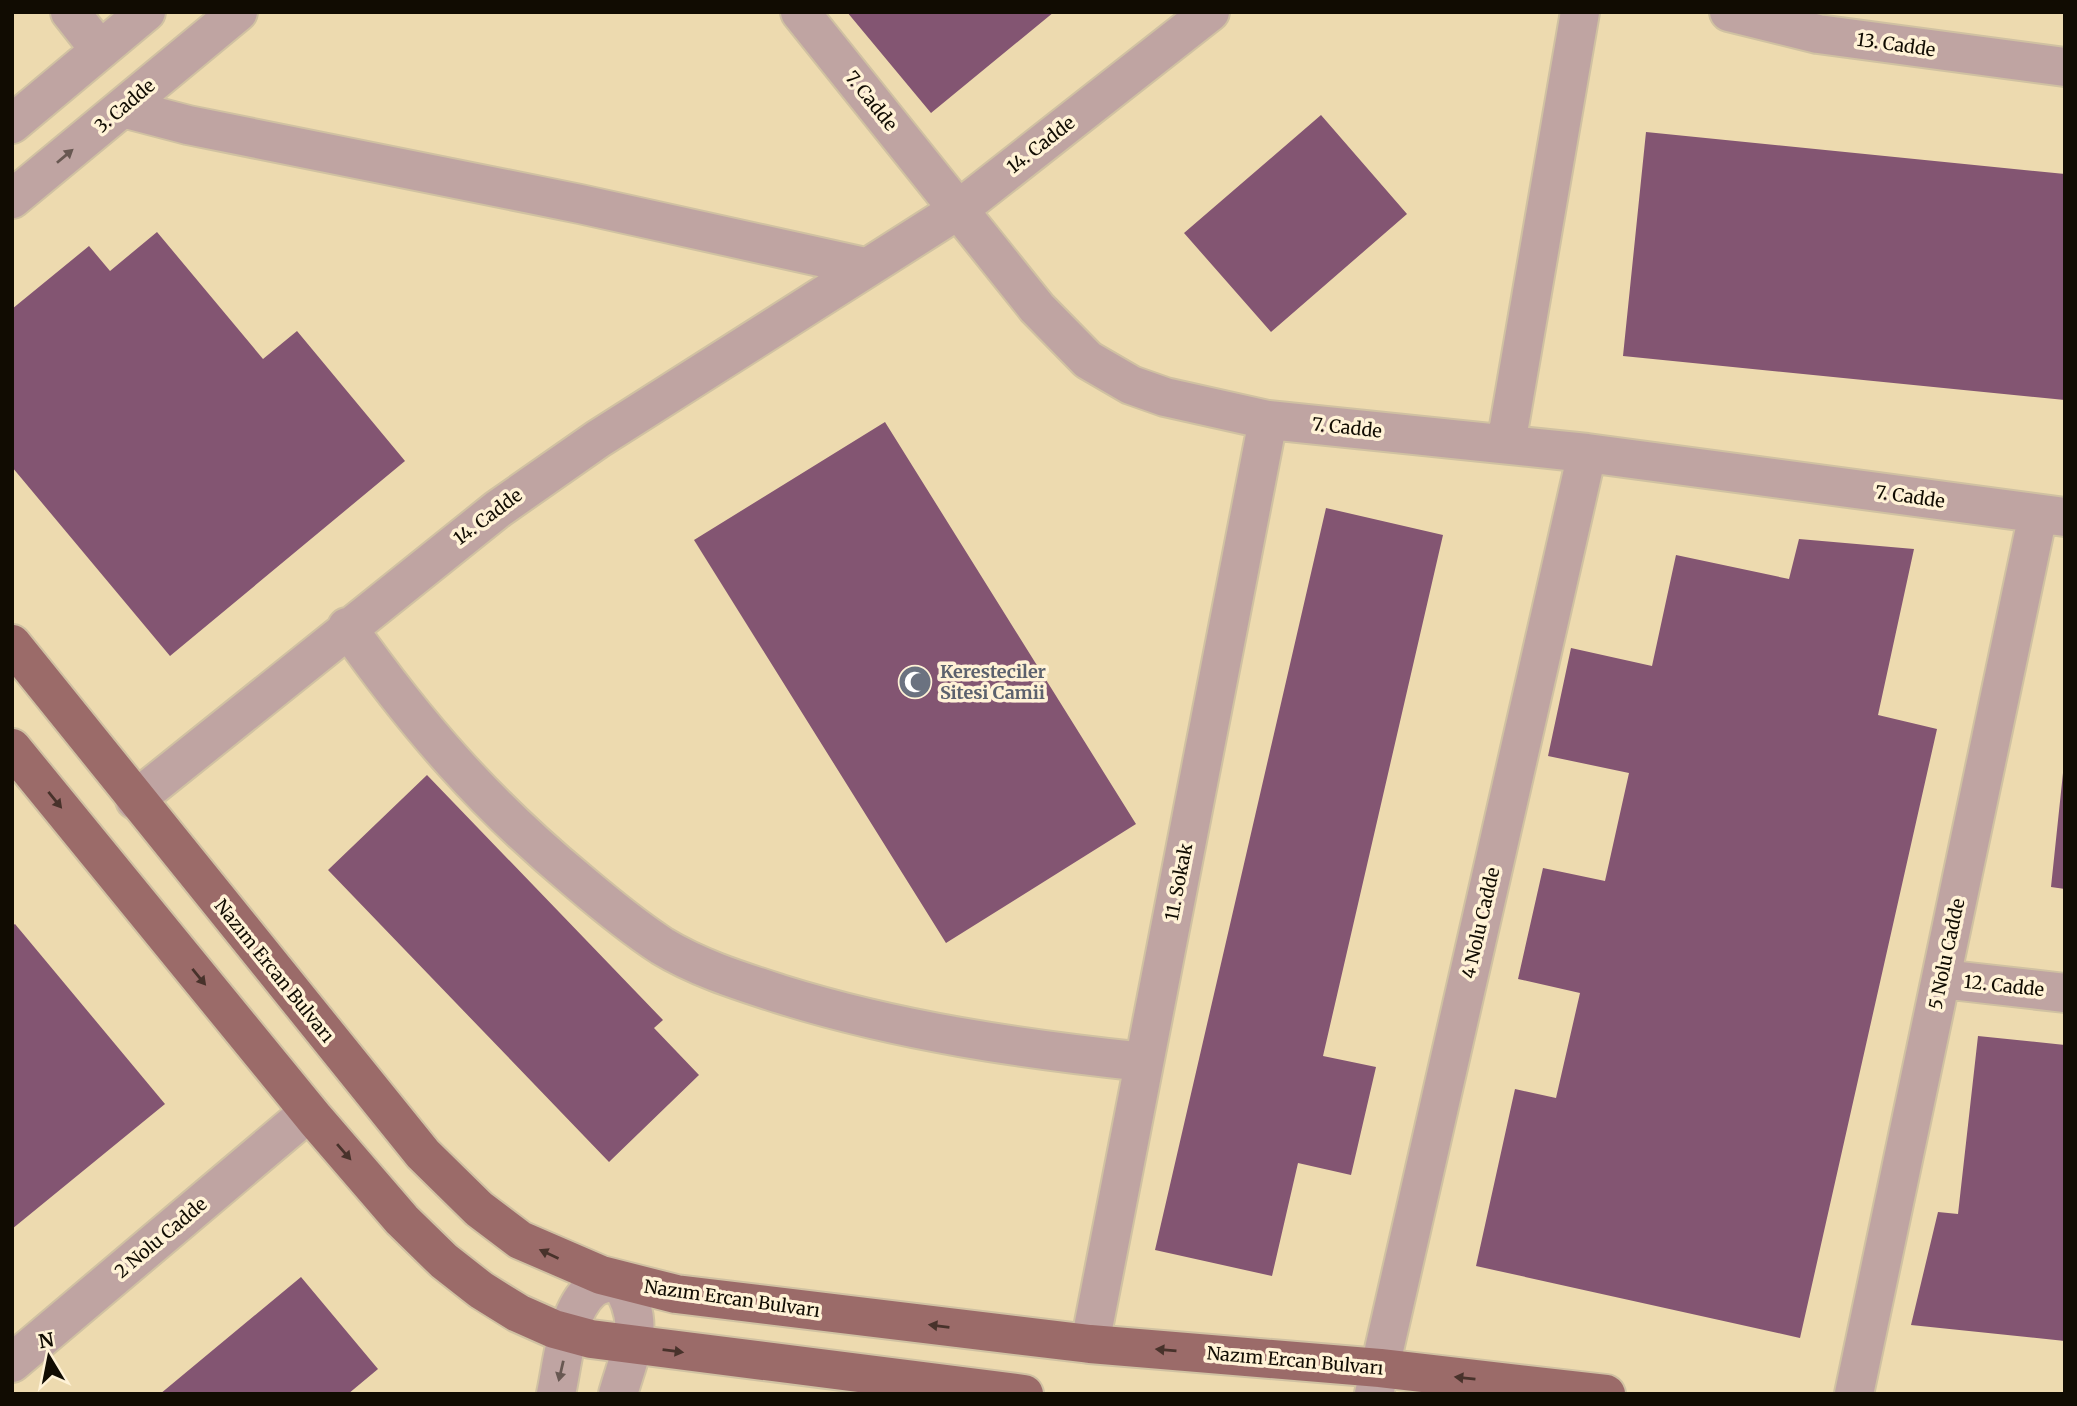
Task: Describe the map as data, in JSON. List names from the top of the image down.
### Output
{
  "streets": {
    "main road": ["Nazım Ercan Bulvarı"],
    "street": [
      "13. Cadde",
      "7. Cadde",
      "3. Cadde",
      "14. Cadde",
      "11. Sokak",
      "4 Nolu Cadde",
      "5 Nolu Cadde",
      "12. Cadde",
      "2 Nolu Cadde"
    ]
  },
  "crossings": [
    ["7. Cadde", "14. Cadde"],
    ["7. Cadde", "11. Sokak"],
    ["7. Cadde", "4 Nolu Cadde"],
    ["7. Cadde", "5 Nolu Cadde"],
    ["14. Cadde", "Nazım Ercan Bulvarı"],
    ["11. Sokak", "Nazım Ercan Bulvarı"],
    ["4 Nolu Cadde", "Nazım Ercan Bulvarı"],
    ["5 Nolu Cadde", "12. Cadde"]
  ],
  "places": {
    "mosque": ["Keresteciler Sitesi Camii"]
  },
  "north": "top"
}
